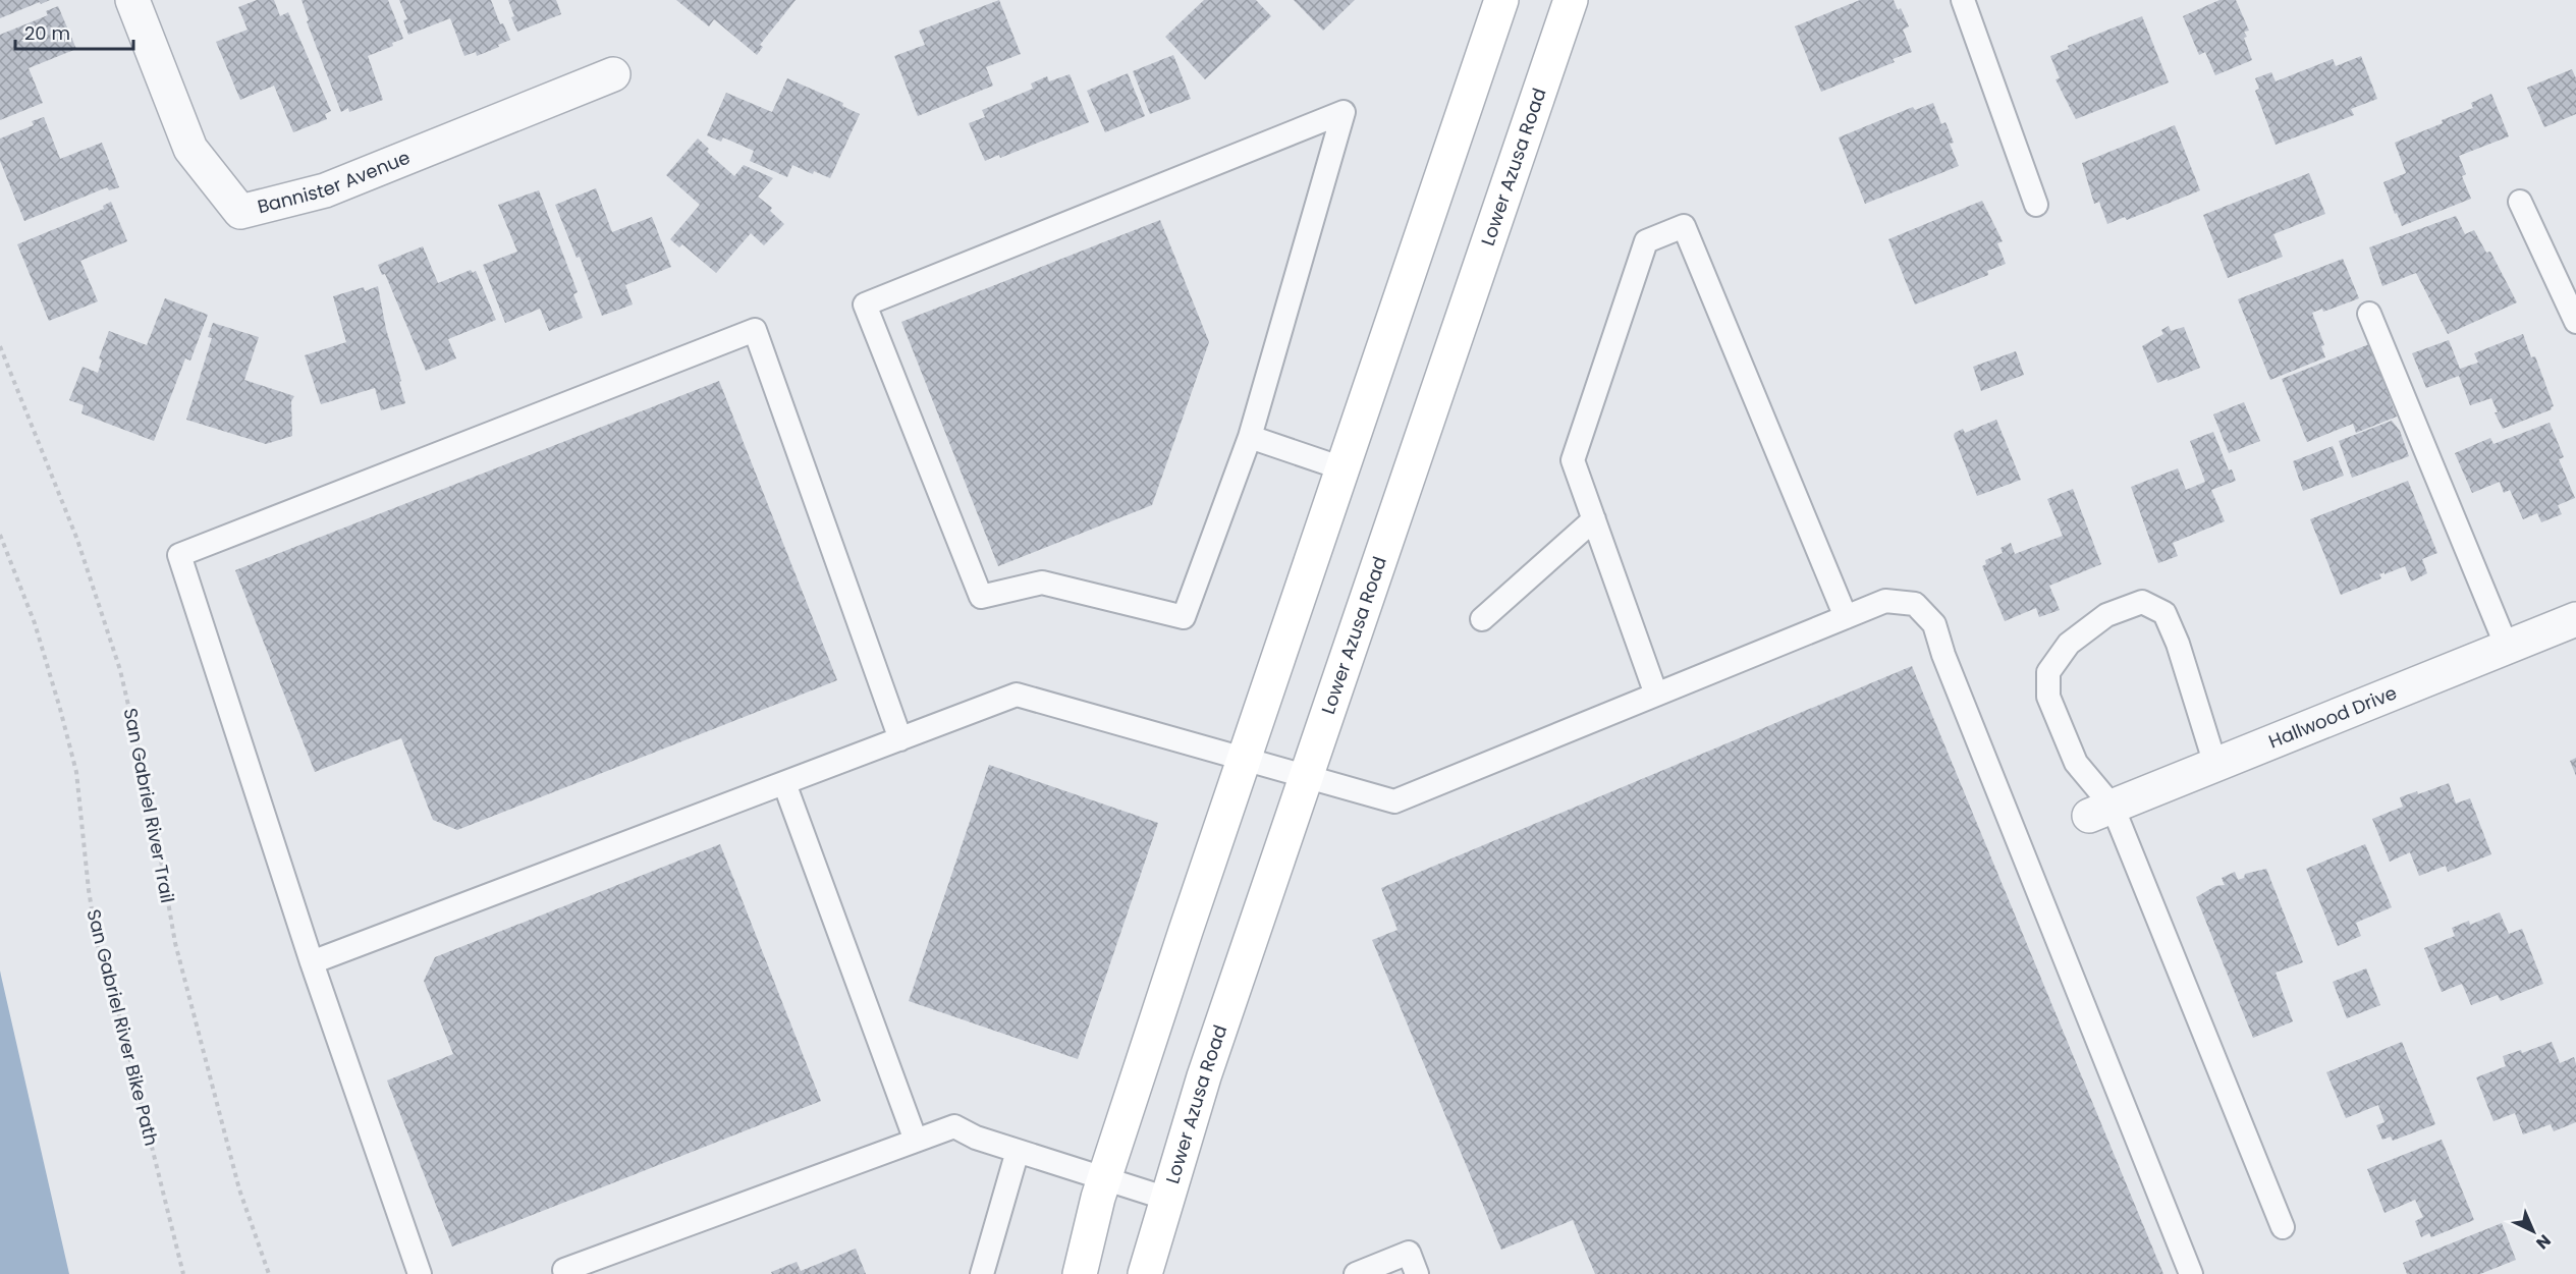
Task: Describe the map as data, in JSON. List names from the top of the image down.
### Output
{
  "streets": {
    "main road": ["Lower Azusa Road"],
    "street": ["Bannister Avenue", "Hallwood Drive"],
    "path": ["San Gabriel River Trail", "San Gabriel River Bike Path"]
  },
  "scale_bar": "20 m",
  "north": "bottom right"
}
